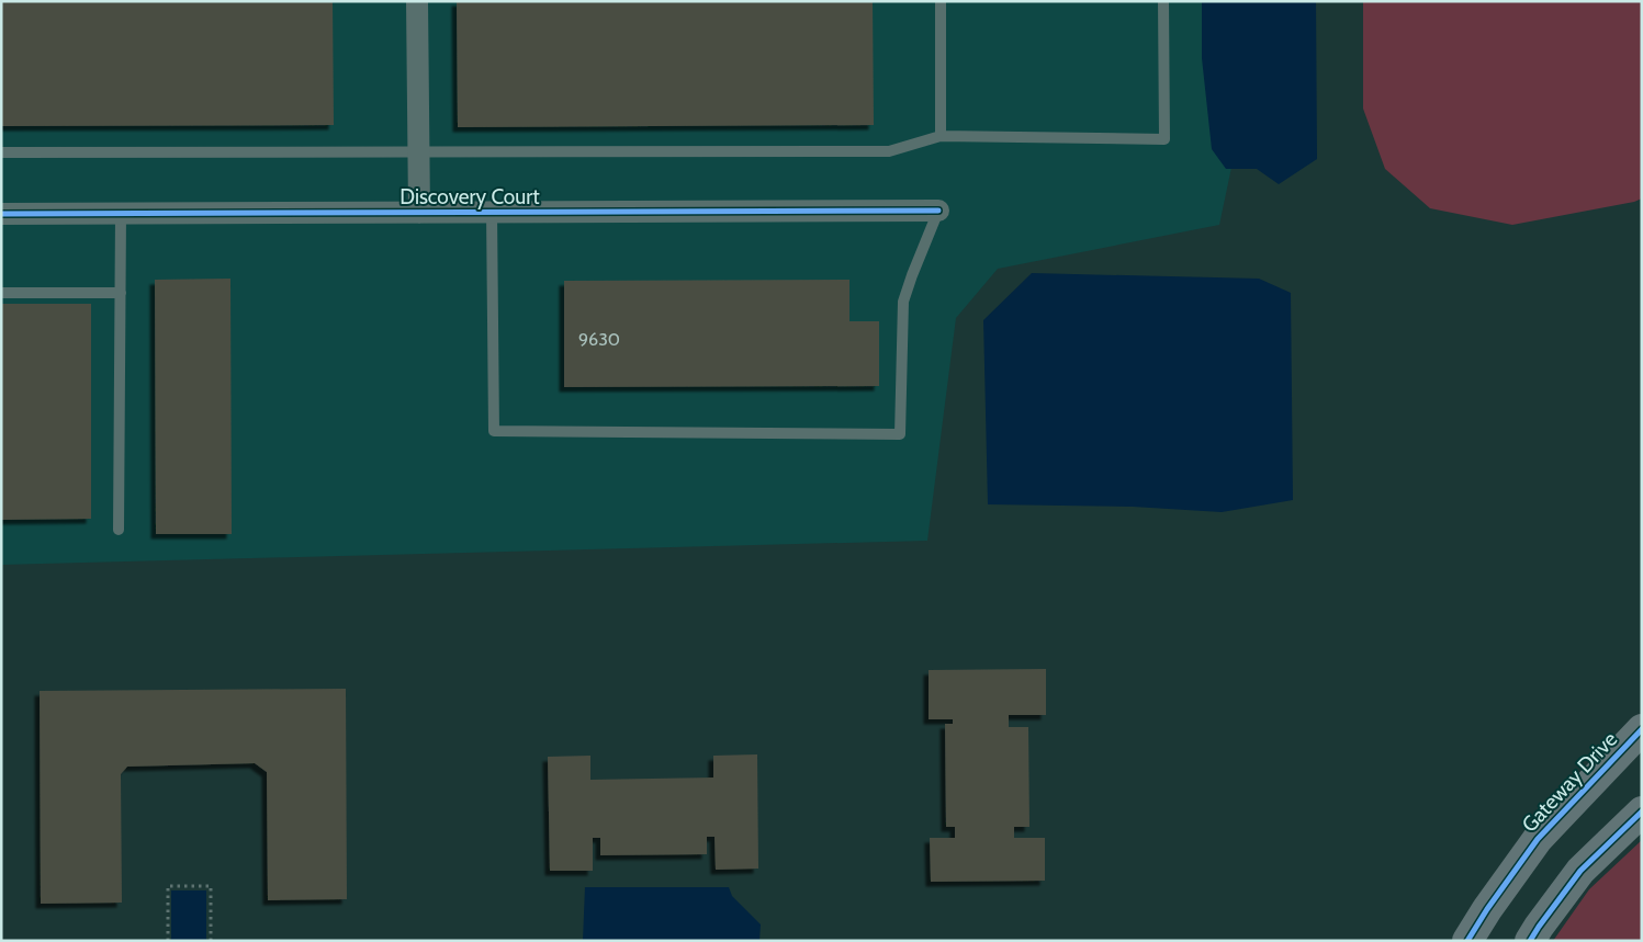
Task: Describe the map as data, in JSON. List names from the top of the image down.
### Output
{
  "streets": {
    "street": ["Discovery Court", "Gateway Drive"]
  },
  "house_numbers": ["9630"]
}
